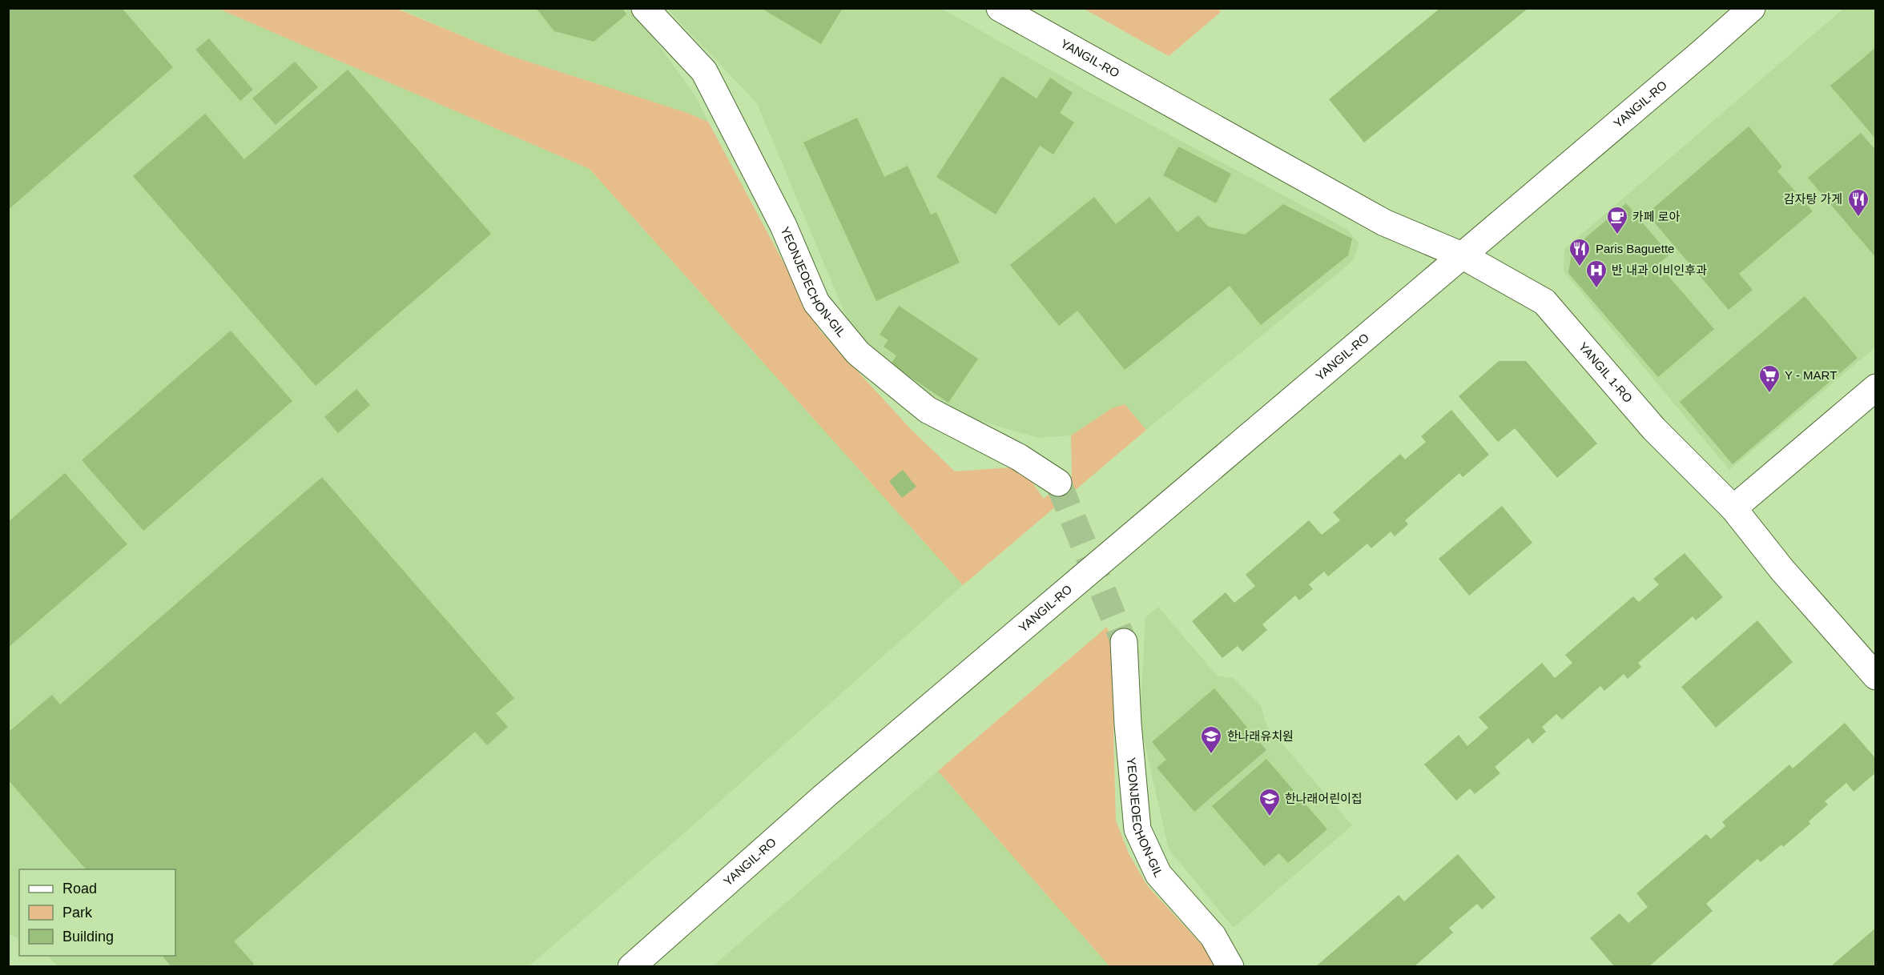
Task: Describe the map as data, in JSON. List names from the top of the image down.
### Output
{
  "streets": {
    "street": ["YANGIL-RO", "YEONJEOECHON-GIL", "YANGIL 1-RO"]
  },
  "crossings": [
    ["YANGIL-RO", "YANGIL 1-RO"]
  ],
  "places": {
    "restaurant": ["감자탕 가게", "Paris Baguette"],
    "cafe": ["카페 로아"],
    "hospital": ["반 내과 이비인후과"],
    "supermarket": ["Y - MART"],
    "school or university": ["한나래유치원", "한나래어린이집"]
  },
  "legend": ["Road", "Park", "Building"]
}
